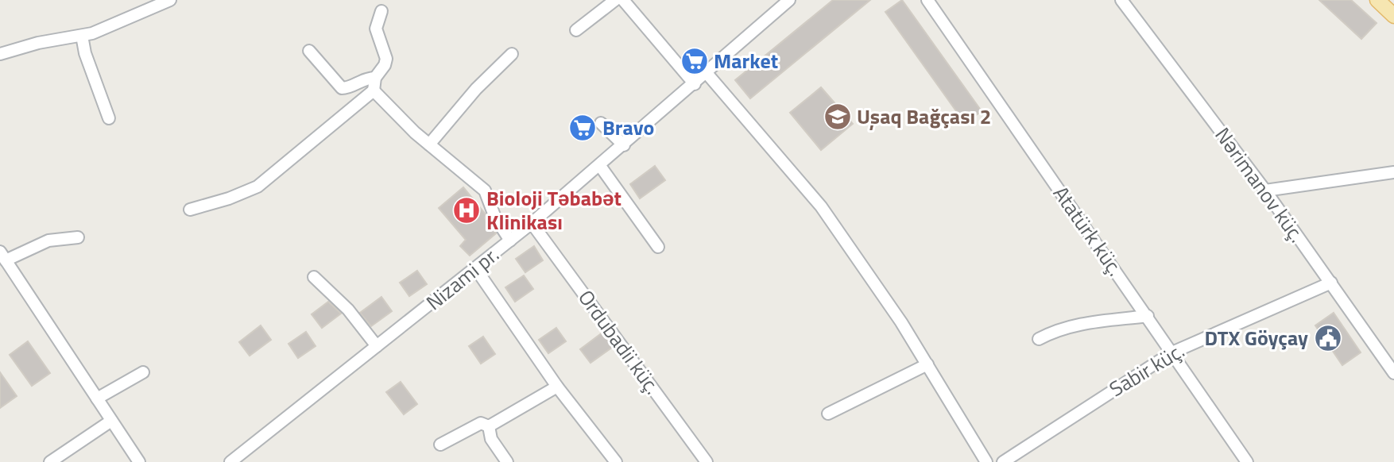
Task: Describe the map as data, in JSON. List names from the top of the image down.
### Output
{
  "streets": {
    "street": [
      "Nərimanov küç.",
      "Atatürk küç.",
      "Nizami pr.",
      "Ordubadii küç.",
      "Sabir küç."
    ]
  },
  "crossings": [
    ["Nərimanov küç.", "Sabir küç."],
    ["Atatürk küç.", "Sabir küç."],
    ["Nizami pr.", "Ordubadii küç."]
  ],
  "places": {
    "supermarket": ["Market", "Bravo"],
    "school or university": ["Uşaq Bağçası 2"],
    "hospital": ["Bioloji Təbabət Klinikası"],
    "public building": ["DTX Göyçay"]
  }
}
